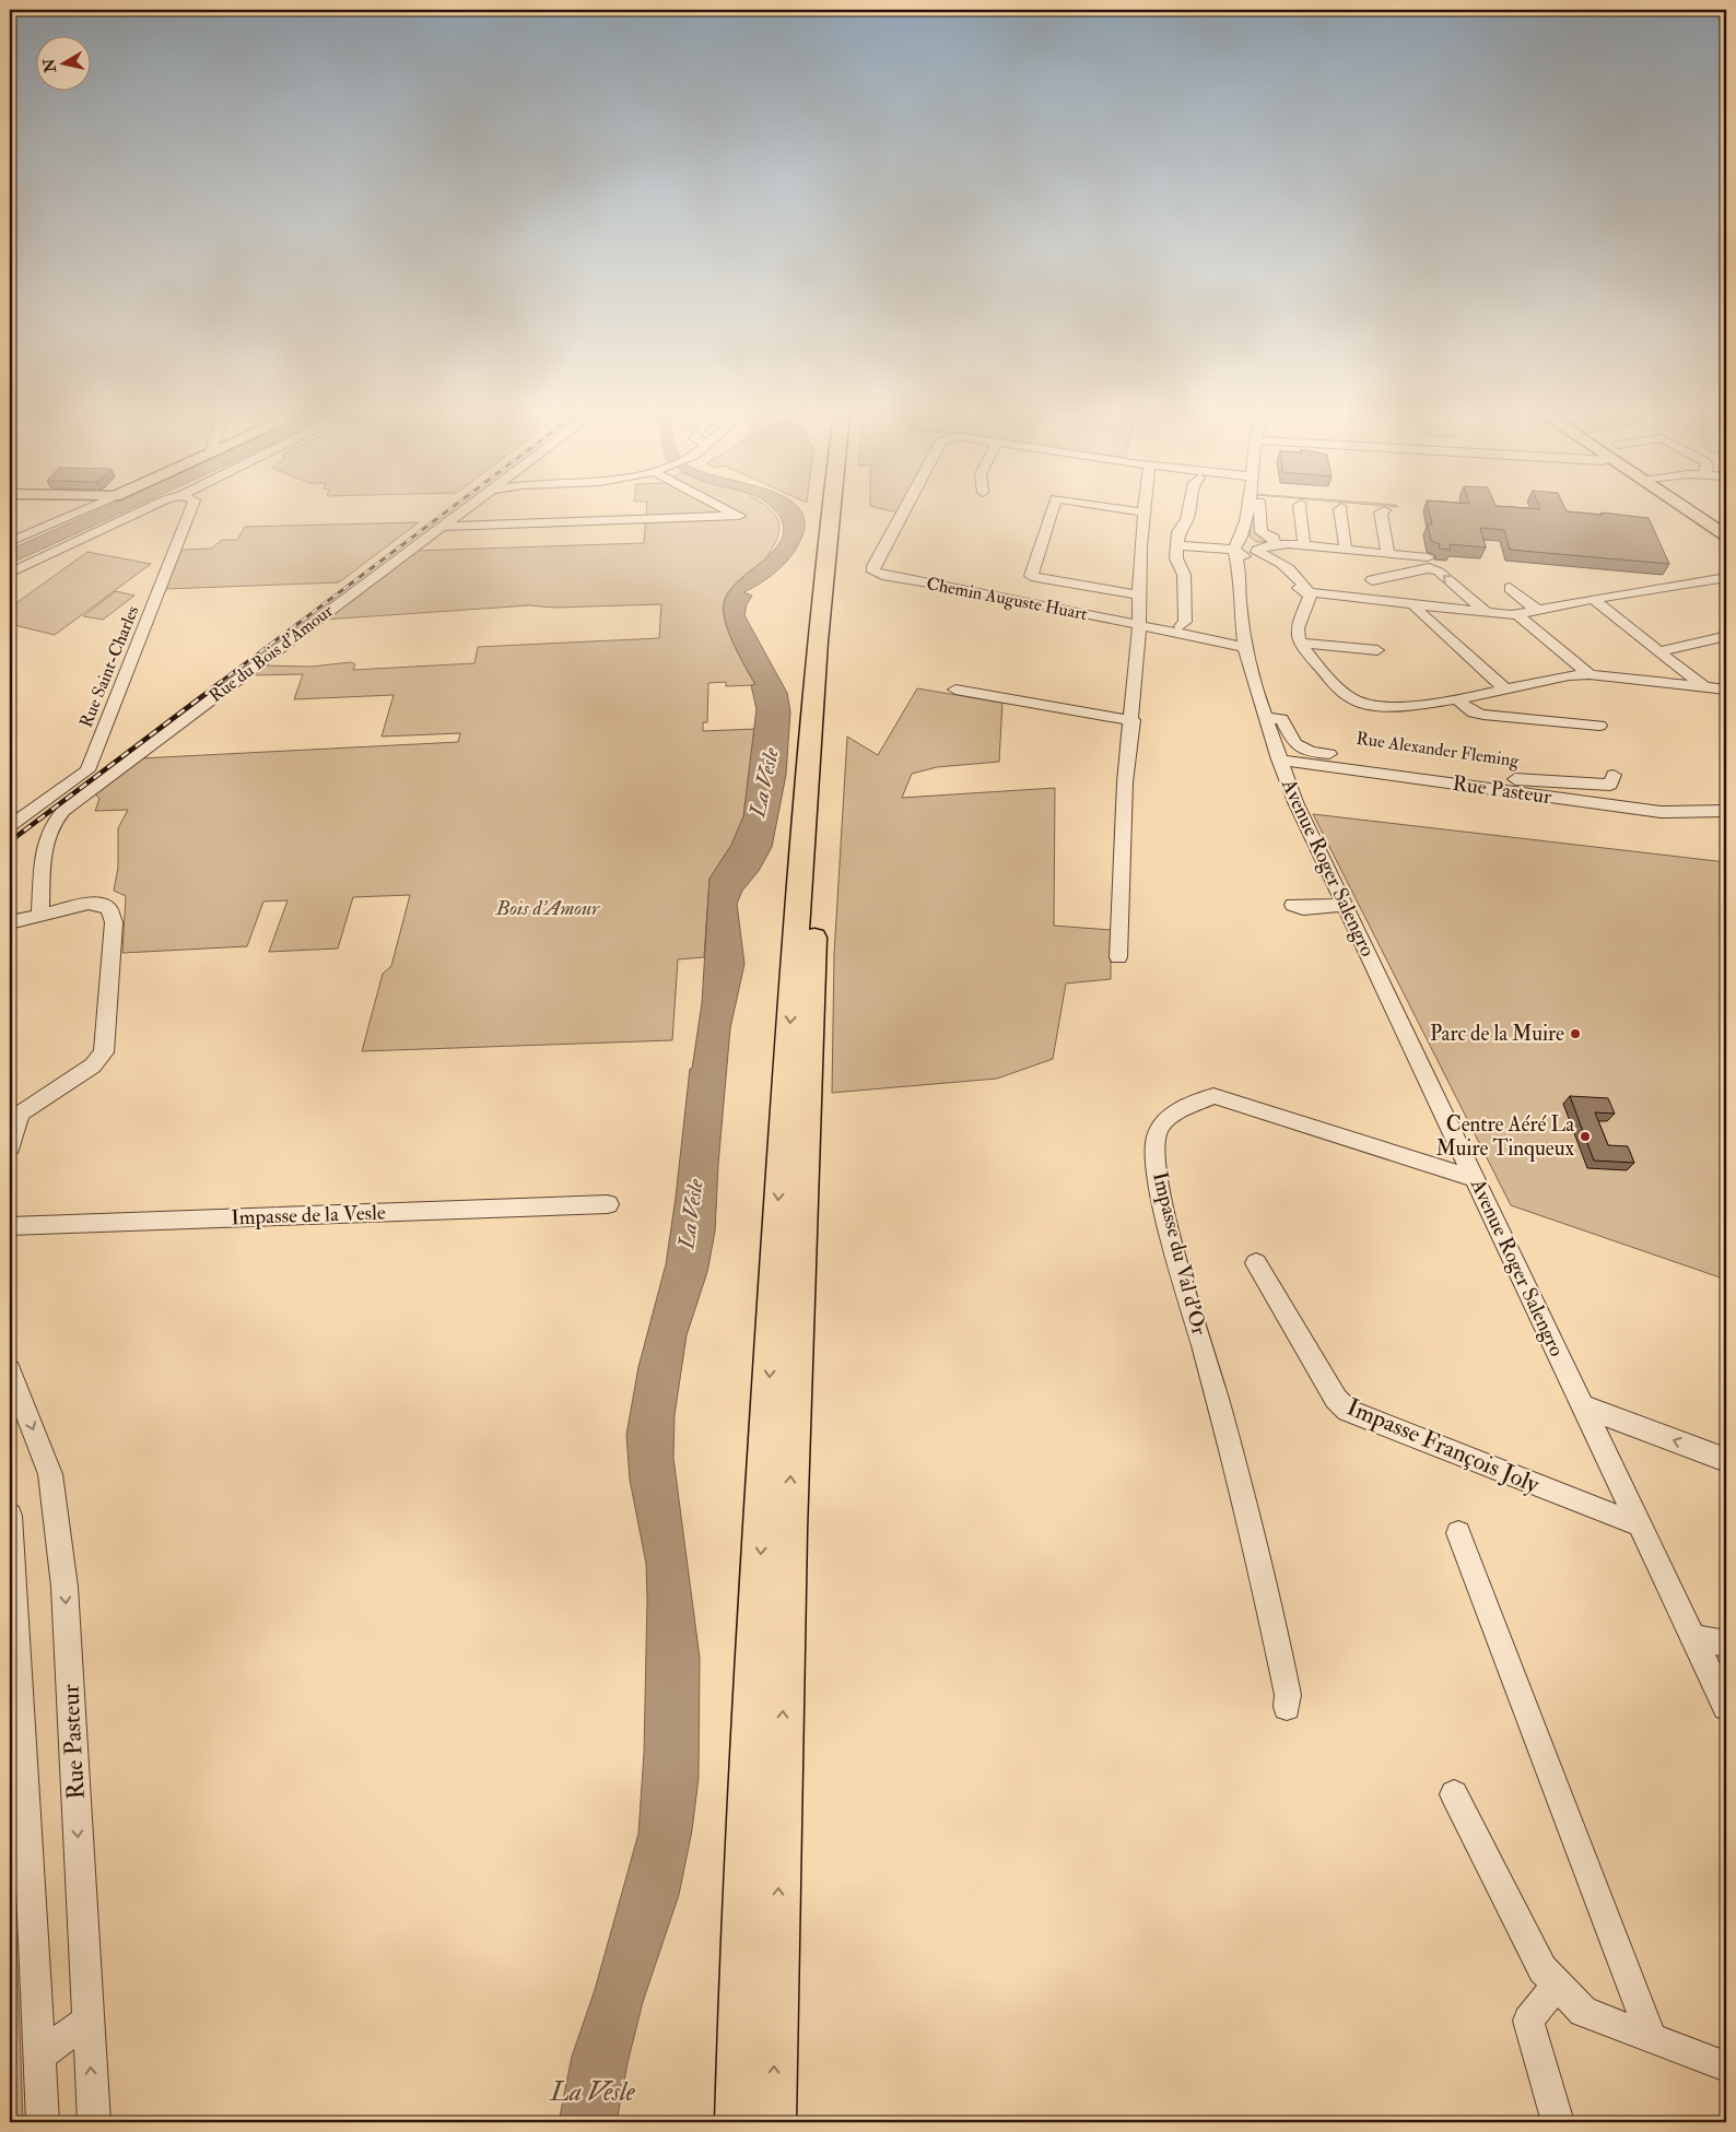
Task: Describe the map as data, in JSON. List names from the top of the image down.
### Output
{
  "streets": {
    "street": [
      "Chemin Auguste Huart",
      "Rue du Bois d'Amour",
      "Rue Saint-Charles",
      "Rue Alexander Fleming",
      "Rue Pasteur",
      "Avenue Roger Salengro",
      "Impasse de la Vesle",
      "Impasse du Val d'Or",
      "Impasse François Joly"
    ]
  },
  "crossings": [
    ["Chemin Auguste Huart", "Avenue Roger Salengro"],
    ["Rue Alexander Fleming", "Avenue Roger Salengro"],
    ["Rue Pasteur", "Avenue Roger Salengro"],
    ["Avenue Roger Salengro", "Impasse du Val d'Or"],
    ["Avenue Roger Salengro", "Impasse François Joly"]
  ],
  "water": ["La Vesle"],
  "parks": ["Bois d'Amour"],
  "places": ["Parc de la Muire", "Centre Aéré La Muire Tinqueux"],
  "north": "left"
}
